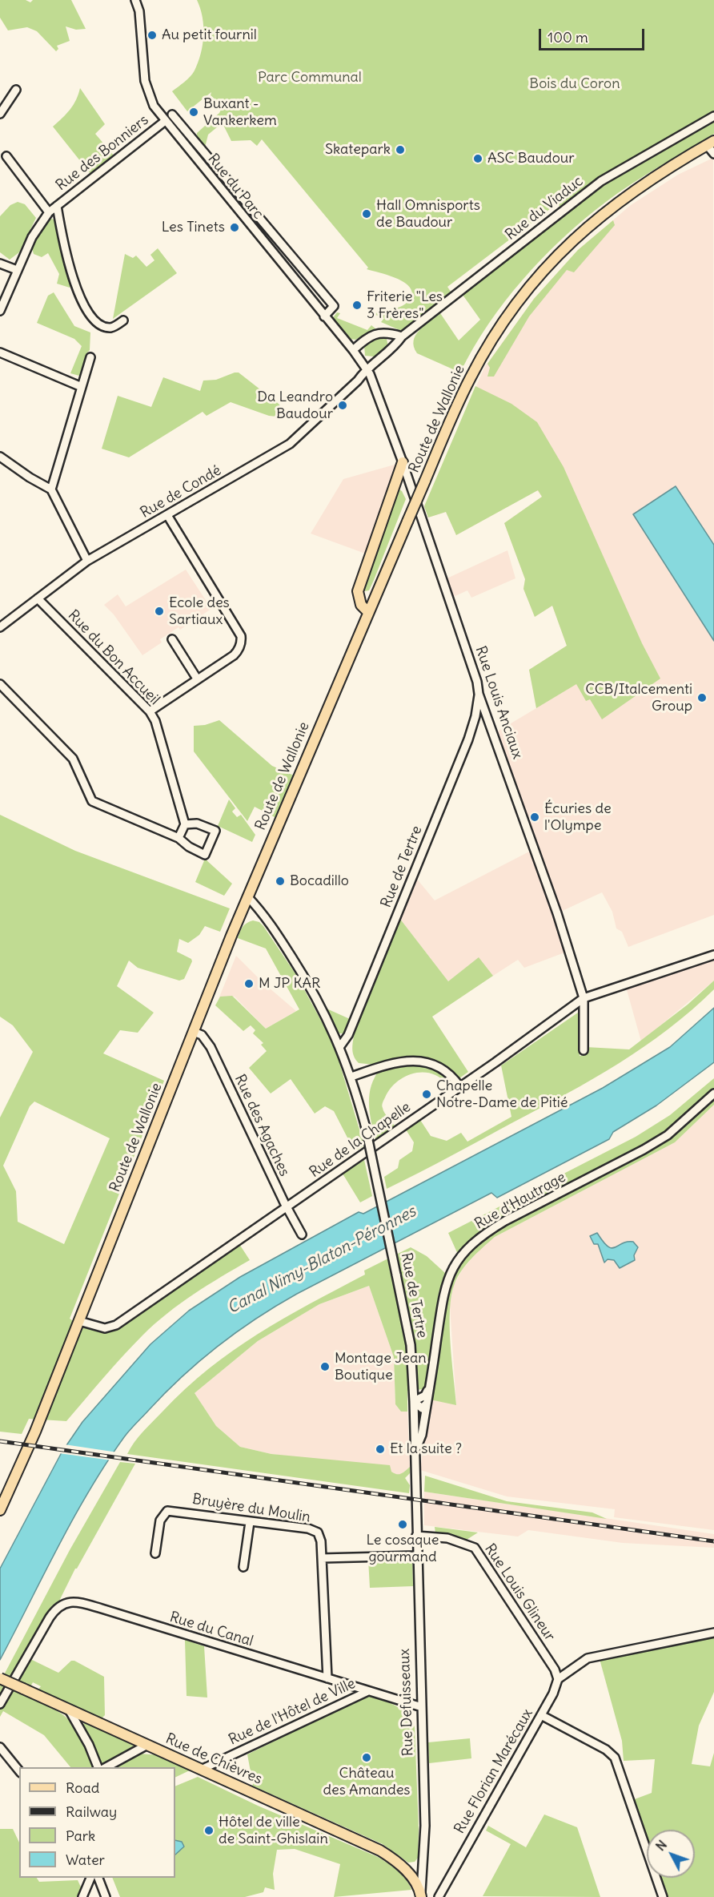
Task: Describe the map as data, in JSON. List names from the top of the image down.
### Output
{
  "streets": {
    "main road": ["Route de Wallonie", "Rue de Chièvres"],
    "street": [
      "Rue des Bonniers",
      "Rue du Parc",
      "Rue du Viaduc",
      "Rue de Condé",
      "Rue du Bon Accueil",
      "Rue Louis Anciaux",
      "Rue de Tertre",
      "Rue des Agaches",
      "Rue de la Chapelle",
      "Rue d'Hautrage",
      "Bruyère du Moulin",
      "Rue Louis Glineur",
      "Rue du Canal",
      "Rue Defuisseaux",
      "Rue de l'Hôtel de Ville",
      "Rue Florian Marécaux"
    ]
  },
  "crossings": [
    ["Rue des Bonniers", "Rue du Parc"],
    ["Rue du Parc", "Rue du Viaduc"],
    ["Rue du Parc", "Rue de Condé"],
    ["Rue du Parc", "Rue Louis Anciaux"],
    ["Rue du Viaduc", "Rue de Condé"],
    ["Rue du Viaduc", "Rue Louis Anciaux"],
    ["Route de Wallonie", "Rue de Tertre"],
    ["Route de Wallonie", "Rue des Agaches"],
    ["Route de Wallonie", "Rue de la Chapelle"],
    ["Rue de Condé", "Rue du Bon Accueil"],
    ["Rue de Condé", "Rue Louis Anciaux"],
    ["Rue Louis Anciaux", "Rue de Tertre"],
    ["Rue Louis Anciaux", "Rue de la Chapelle"],
    ["Rue de Tertre", "Rue d'Hautrage"],
    ["Rue de Tertre", "Rue Defuisseaux"],
    ["Rue des Agaches", "Rue de la Chapelle"],
    ["Bruyère du Moulin", "Rue du Canal"],
    ["Rue Louis Glineur", "Rue Defuisseaux"],
    ["Rue Louis Glineur", "Rue Florian Marécaux"],
    ["Rue du Canal", "Rue Defuisseaux"],
    ["Rue du Canal", "Rue de l'Hôtel de Ville"],
    ["Rue de l'Hôtel de Ville", "Rue de Chièvres"]
  ],
  "water": ["Canal Nimy-Blaton-Péronnes"],
  "parks": ["Parc Communal", "Bois du Coron"],
  "places": [
    "Au petit fournil",
    "Buxant - Vankerkem",
    "Skatepark",
    "ASC Baudour",
    "Hall Omnisports de Baudour",
    "Les Tinets",
    "Friterie \"Les 3 Frères\"",
    "Da Leandro Baudour",
    "Ecole des Sartiaux",
    "CCB/Italcementi Group",
    "Écuries de l'Olympe",
    "Bocadillo",
    "M JP KAR",
    "Chapelle Notre-Dame de Pitié",
    "Montage Jean Boutique",
    "Et la suite ?",
    "Le cosaque gourmand",
    "Château des Amandes",
    "Hôtel de ville de Saint-Ghislain"
  ],
  "legend": [
    "Road",
    "Railway",
    "Park",
    "Water"
  ],
  "scale_bar": "100 m",
  "north": "top left"
}
